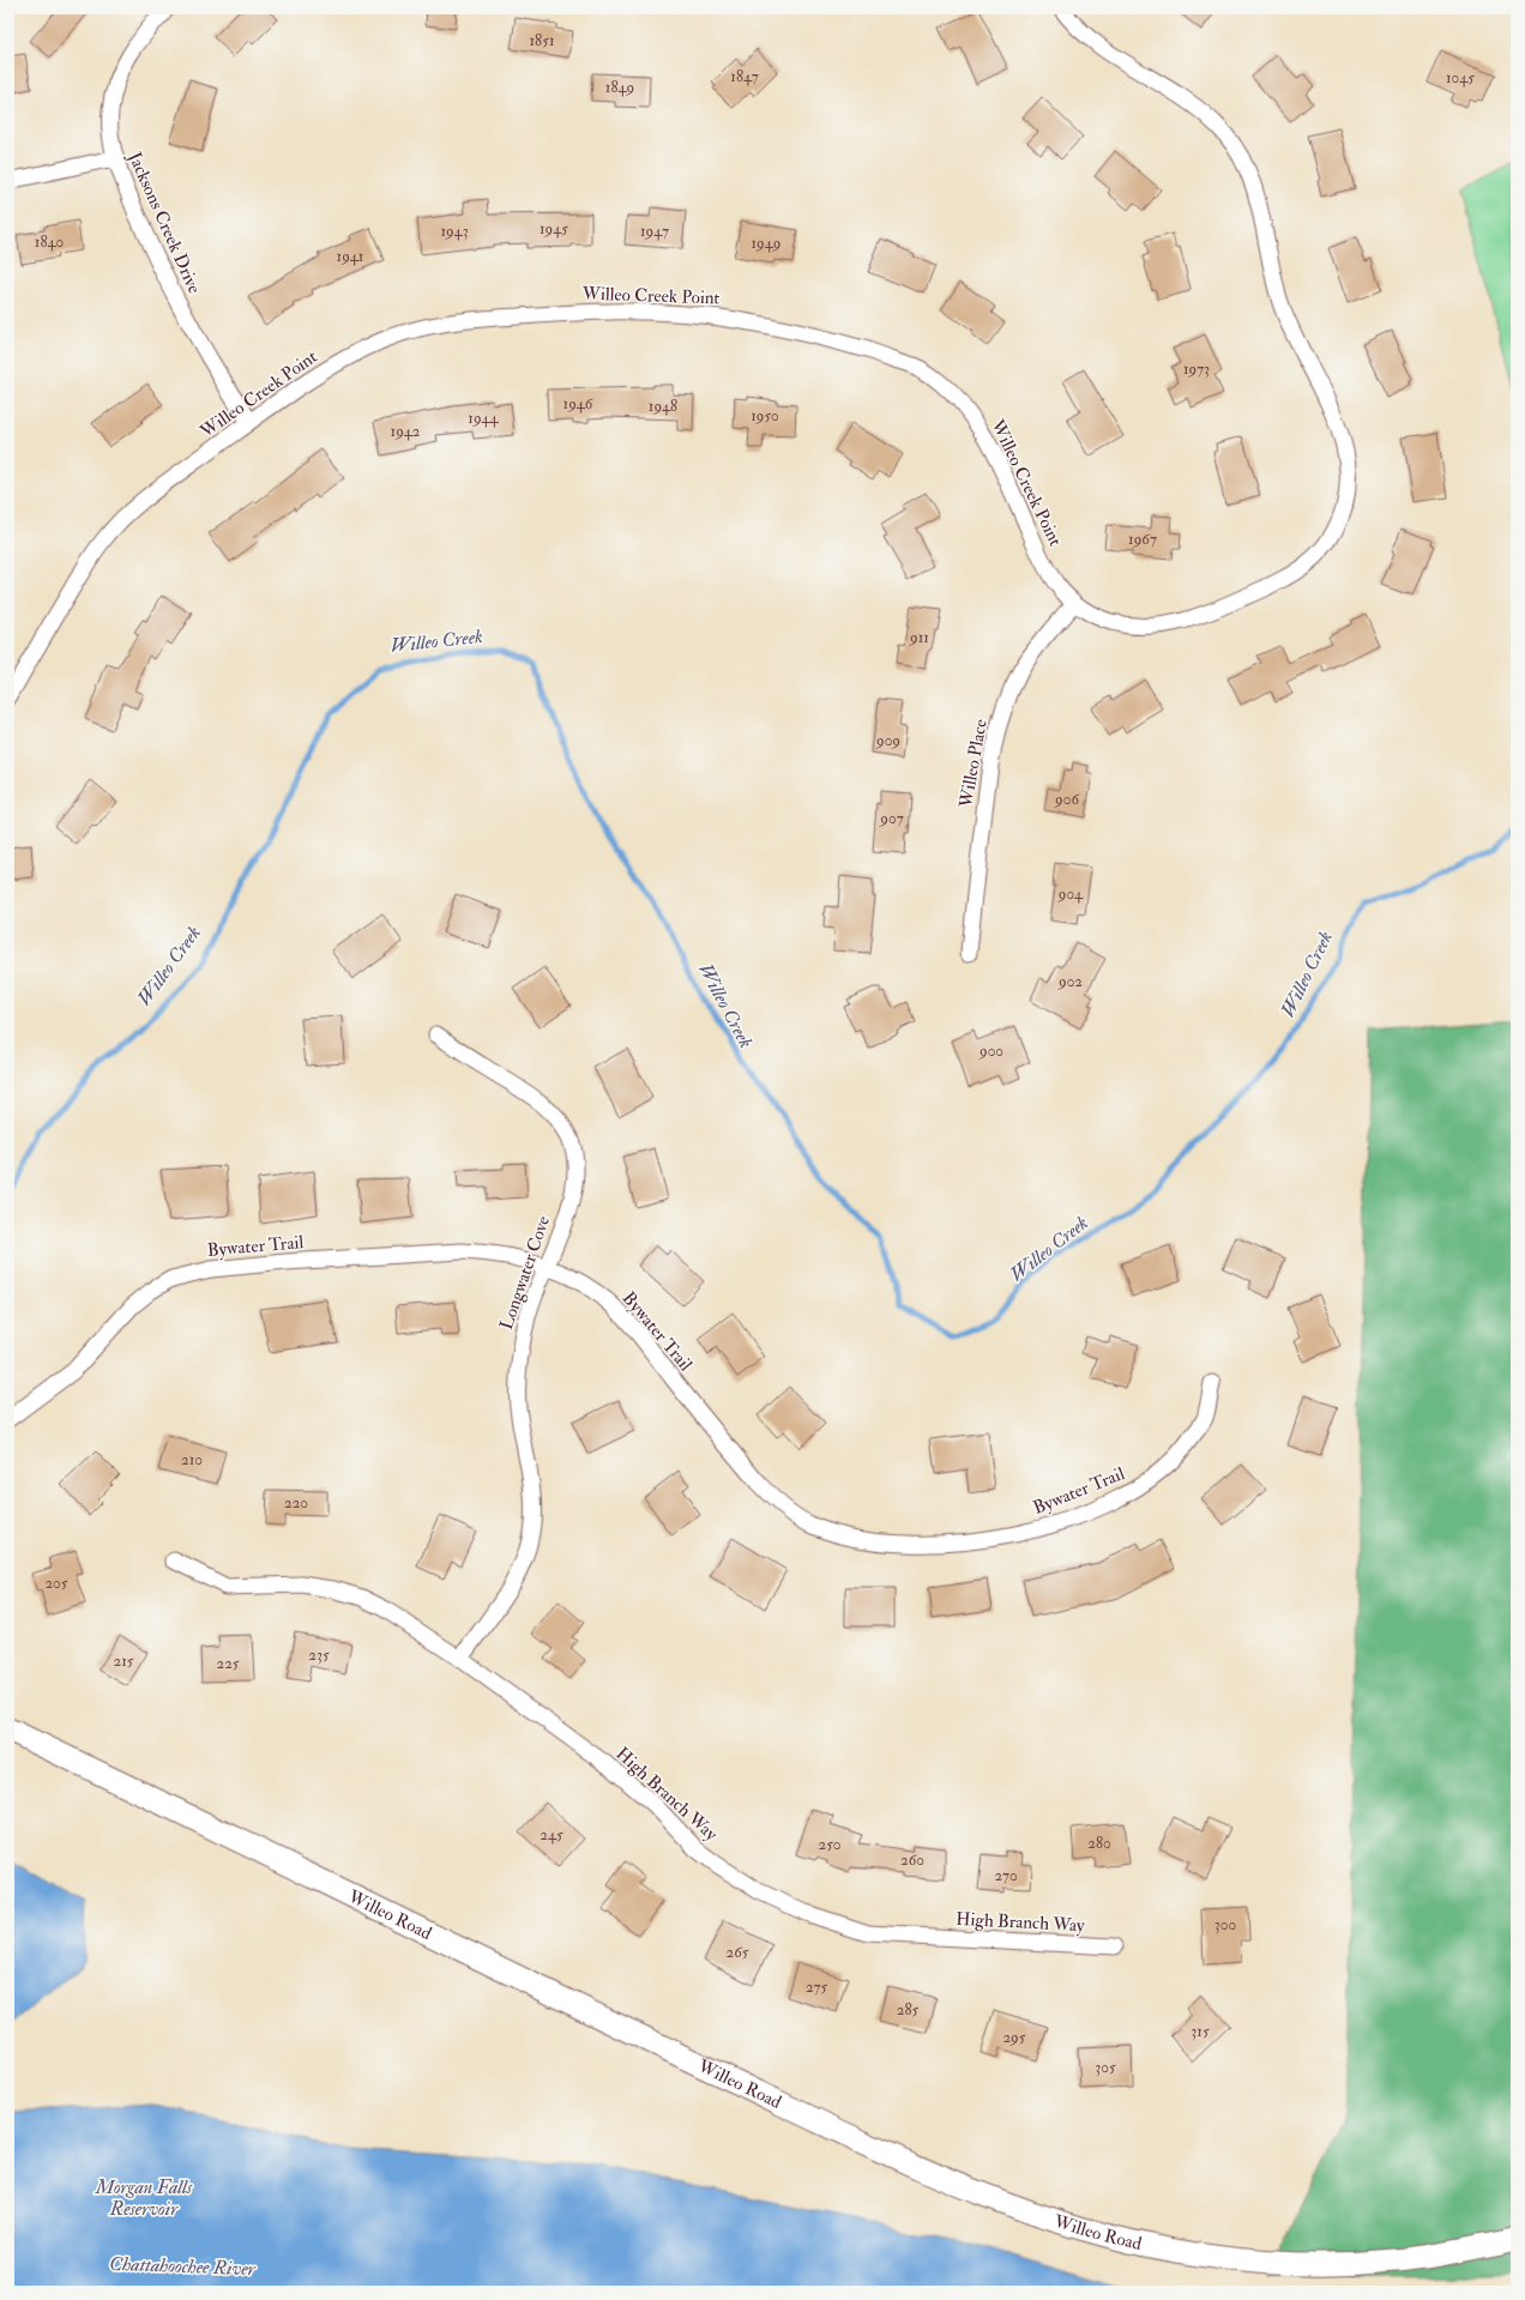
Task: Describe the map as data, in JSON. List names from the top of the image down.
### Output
{
  "streets": {
    "street": [
      "Jacksons Creek Drive",
      "Willeo Creek Point",
      "Willeo Place",
      "Bywater Trail",
      "Longwater Cove",
      "High Branch Way",
      "Willeo Road"
    ]
  },
  "crossings": [
    ["Jacksons Creek Drive", "Willeo Creek Point"],
    ["Willeo Creek Point", "Willeo Place"],
    ["Bywater Trail", "Longwater Cove"],
    ["Longwater Cove", "High Branch Way"]
  ],
  "water": ["Willeo Creek", "Morgan Falls Reservoir", "Chattahoochee River"],
  "house_numbers": [
    "1851",
    "1847",
    "1045",
    "1849",
    "1945",
    "1943",
    "1947",
    "1840",
    "1949",
    "1941",
    "1973",
    "1946",
    "1948",
    "1950",
    "1944",
    "1942",
    "1967",
    "911",
    "909",
    "906",
    "907",
    "904",
    "902",
    "900",
    "210",
    "220",
    "205",
    "235",
    "215",
    "225",
    "245",
    "280",
    "250",
    "260",
    "270",
    "300",
    "265",
    "275",
    "285",
    "315",
    "295",
    "305"
  ]
}
